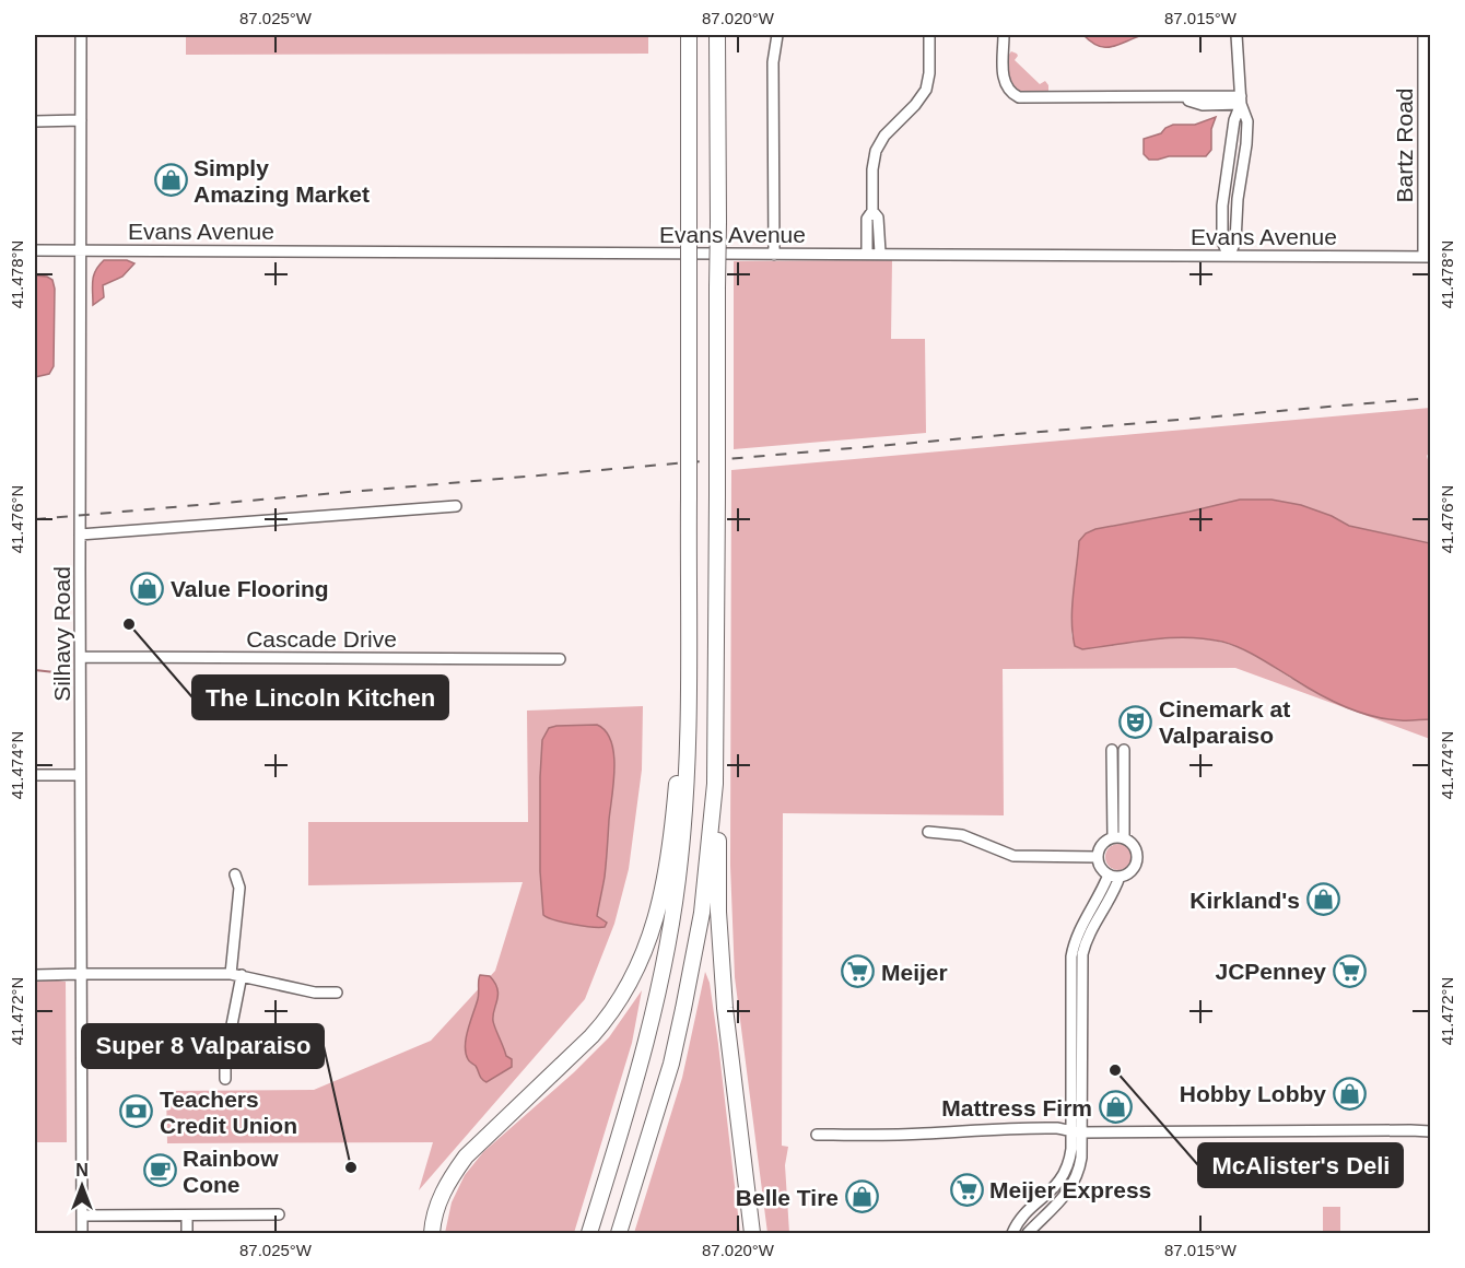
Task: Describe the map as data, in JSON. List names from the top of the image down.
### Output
{
  "streets": {
    "street": [
      "Bartz Road",
      "Evans Avenue",
      "Silhavy Road",
      "Cascade Drive"
    ]
  },
  "crossings": [
    ["Bartz Road", "Evans Avenue"],
    ["Evans Avenue", "Silhavy Road"],
    ["Silhavy Road", "Cascade Drive"]
  ],
  "places": {
    "shop": [
      "Simply Amazing Market",
      "Value Flooring",
      "Kirkland's",
      "Hobby Lobby",
      "Mattress Firm",
      "Belle Tire"
    ],
    "other": ["The Lincoln Kitchen", "McAlister's Deli", "Super 8 Valparaiso"],
    "theatre": ["Cinemark at Valparaiso"],
    "supermarket": ["JCPenney", "Meijer", "Meijer Express"],
    "bank": ["Teachers Credit Union"],
    "cafe": ["Rainbow Cone"]
  },
  "north": "top",
  "coordinates": [
    "87.025°W",
    "87.020°W",
    "87.015°W",
    "41.478°N",
    "41.476°N",
    "41.474°N",
    "41.472°N"
  ]
}
